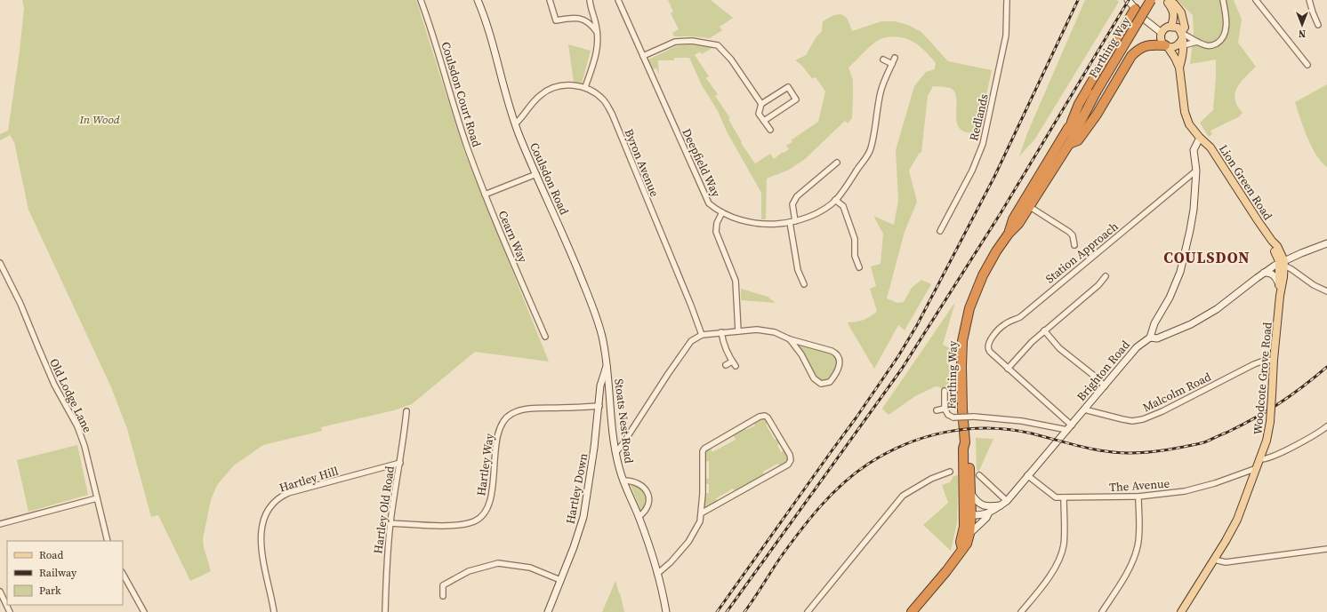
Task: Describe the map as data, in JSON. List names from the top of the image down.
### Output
{
  "streets": {
    "highway": ["Farthing Way", "Brighton Road"],
    "main road": [
      "Coulsdon Road",
      "Lion Green Road",
      "Woodcote Grove Road",
      "Stoats Nest Road",
      "Hartley Down"
    ],
    "street": [
      "Coulsdon Court Road",
      "Redlands",
      "Byron Avenue",
      "Deepfield Way",
      "Cearn Way",
      "Station Approach",
      "Malcolm Road",
      "Old Lodge Lane",
      "Hartley Way",
      "Hartley Hill",
      "The Avenue",
      "Hartley Old Road"
    ]
  },
  "crossings": [
    ["Farthing Way", "Brighton Road"],
    ["Coulsdon Court Road", "Cearn Way"],
    ["Byron Avenue", "Coulsdon Road"],
    ["Coulsdon Road", "Stoats Nest Road"],
    ["Coulsdon Road", "Hartley Down"],
    ["Lion Green Road", "Woodcote Grove Road"],
    ["Brighton Road", "Malcolm Road"],
    ["Brighton Road", "The Avenue"],
    ["Woodcote Grove Road", "Malcolm Road"],
    ["Woodcote Grove Road", "The Avenue"],
    ["Stoats Nest Road", "Hartley Down"],
    ["Hartley Way", "Hartley Down"],
    ["Hartley Way", "Hartley Old Road"],
    ["Hartley Hill", "Hartley Old Road"]
  ],
  "districts": ["COULSDON"],
  "parks": ["In Wood"],
  "legend": ["Road", "Railway", "Park"],
  "north": "bottom"
}
